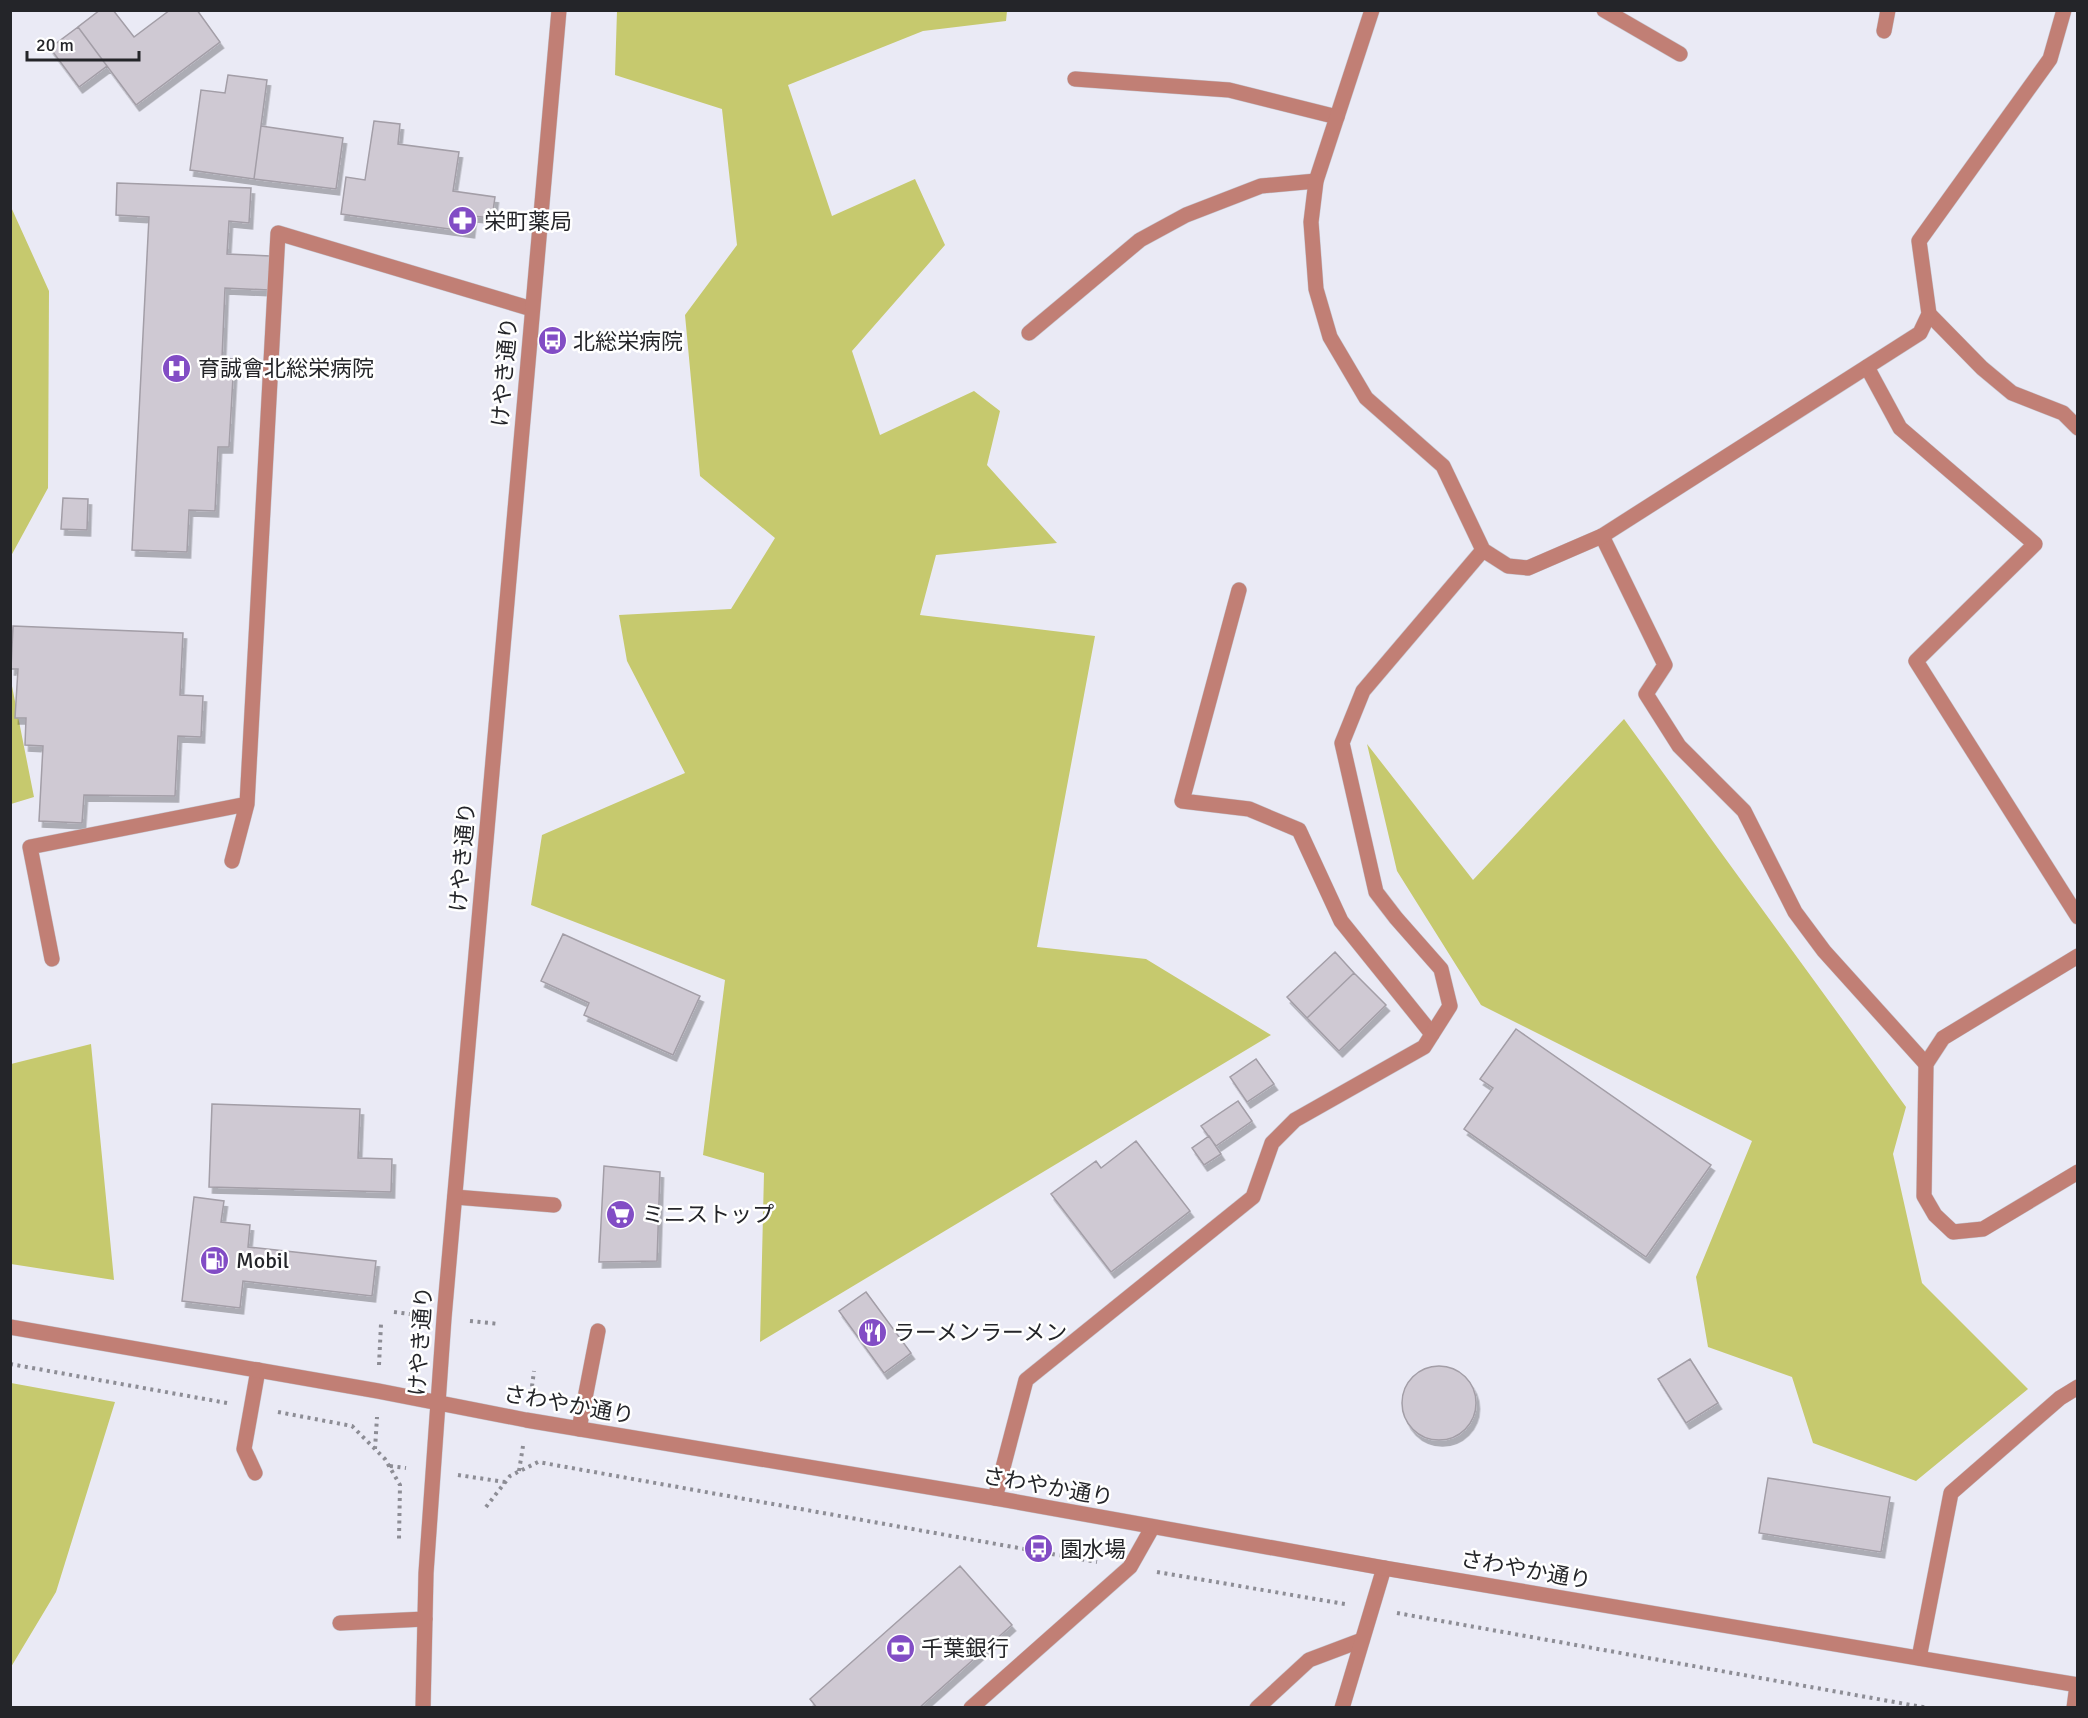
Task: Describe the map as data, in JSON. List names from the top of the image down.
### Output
{
  "streets": {
    "street": ["けやき通り", "さわやか通り"]
  },
  "crossings": [
    ["けやき通り", "さわやか通り"]
  ],
  "places": {
    "pharmacy": ["栄町薬局"],
    "bus stop": ["北総栄病院", "園水場"],
    "hospital": ["育誠會北総栄病院"],
    "supermarket": ["ミニストップ"],
    "fuel station": ["Mobil"],
    "restaurant": ["ラーメンラーメン"],
    "bank": ["千葉銀行"]
  },
  "scale_bar": "20 m"
}
